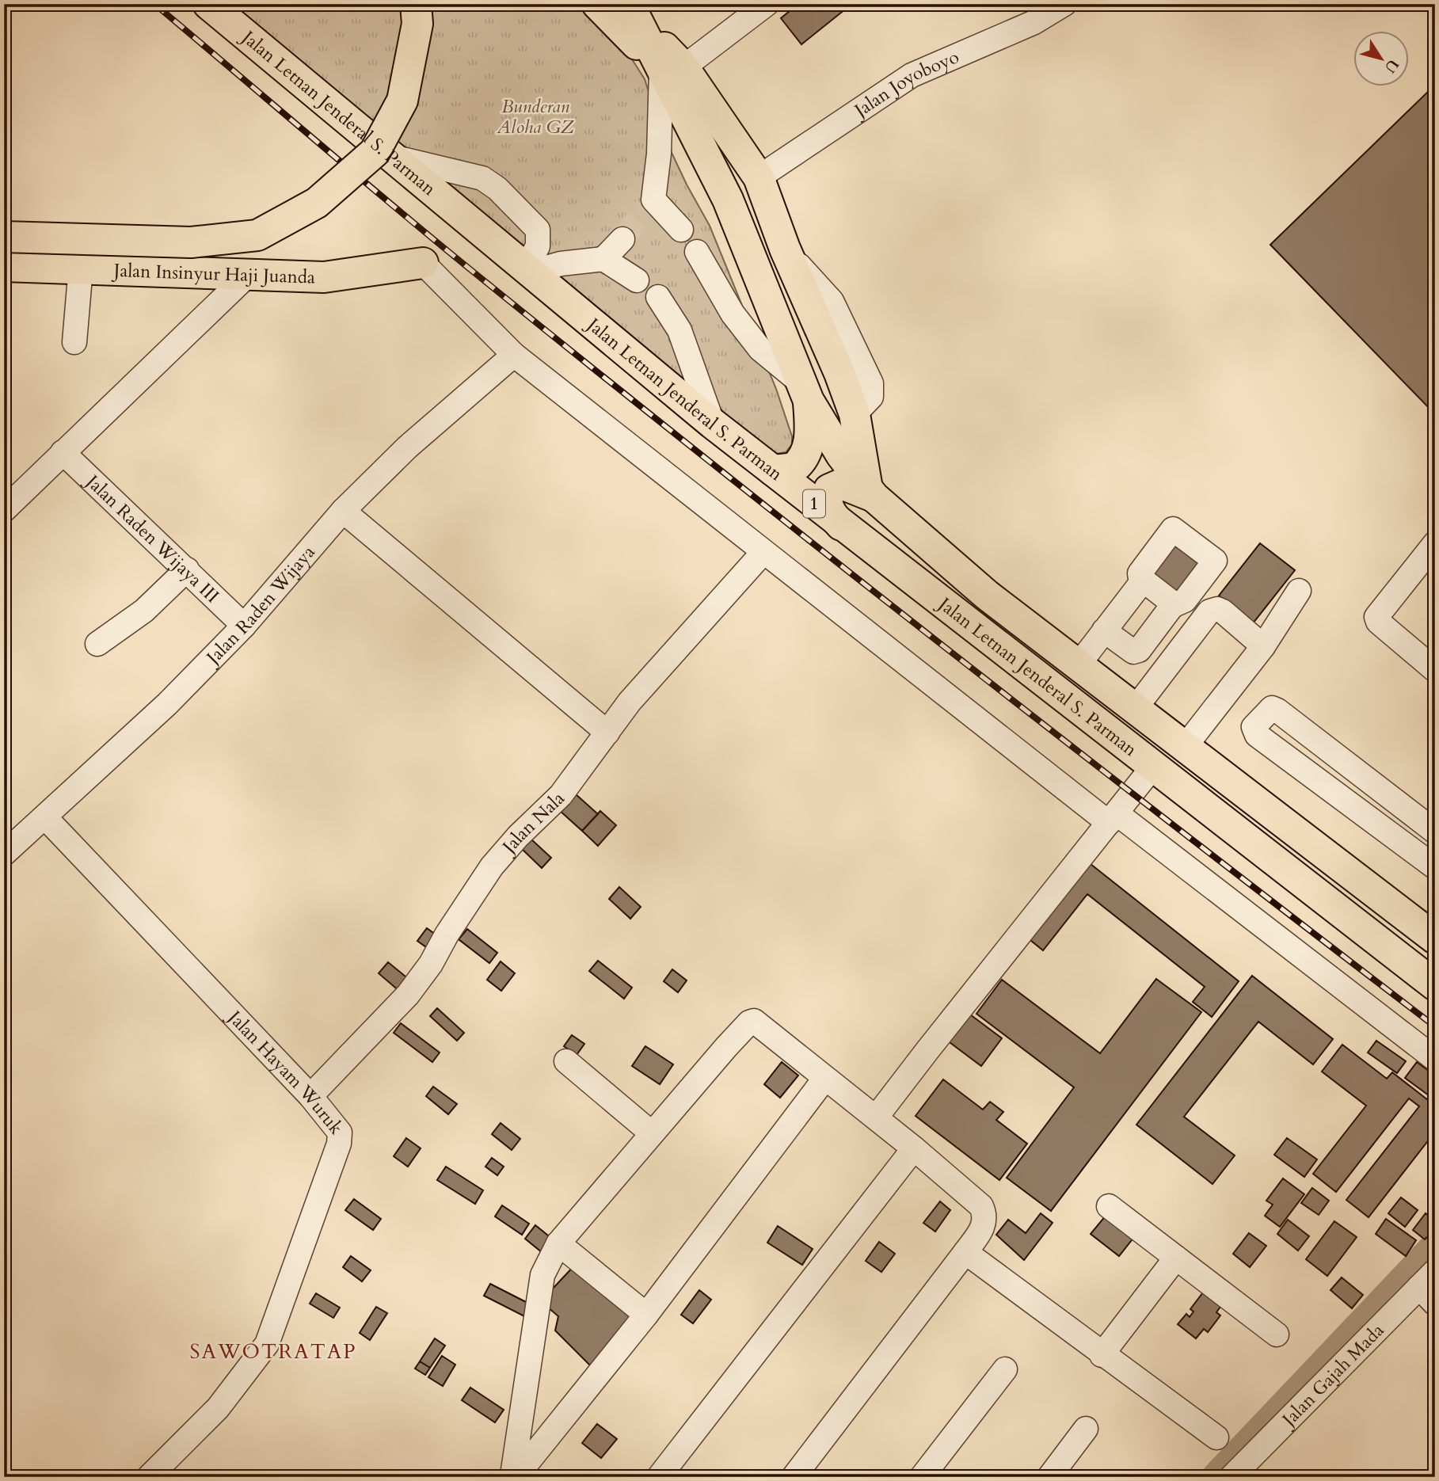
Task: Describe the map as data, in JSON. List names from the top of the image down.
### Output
{
  "streets": {
    "highway": ["Jalan Letnan Jenderal S. Parman", "Jalan Insinyur Haji Juanda", "1"],
    "street": [
      "Jalan Joyoboyo",
      "Jalan Raden Wijaya III",
      "Jalan Raden Wijaya",
      "Jalan Nala",
      "Jalan Hayam Wuruk",
      "Jalan Gajah Mada"
    ]
  },
  "crossings": [
    ["Jalan Raden Wijaya III", "Jalan Raden Wijaya"],
    ["Jalan Raden Wijaya", "Jalan Hayam Wuruk"],
    ["Jalan Nala", "Jalan Hayam Wuruk"]
  ],
  "districts": ["SAWOTRATAP"],
  "parks": ["Bunderan Aloha GZ"],
  "north": "bottom right"
}
